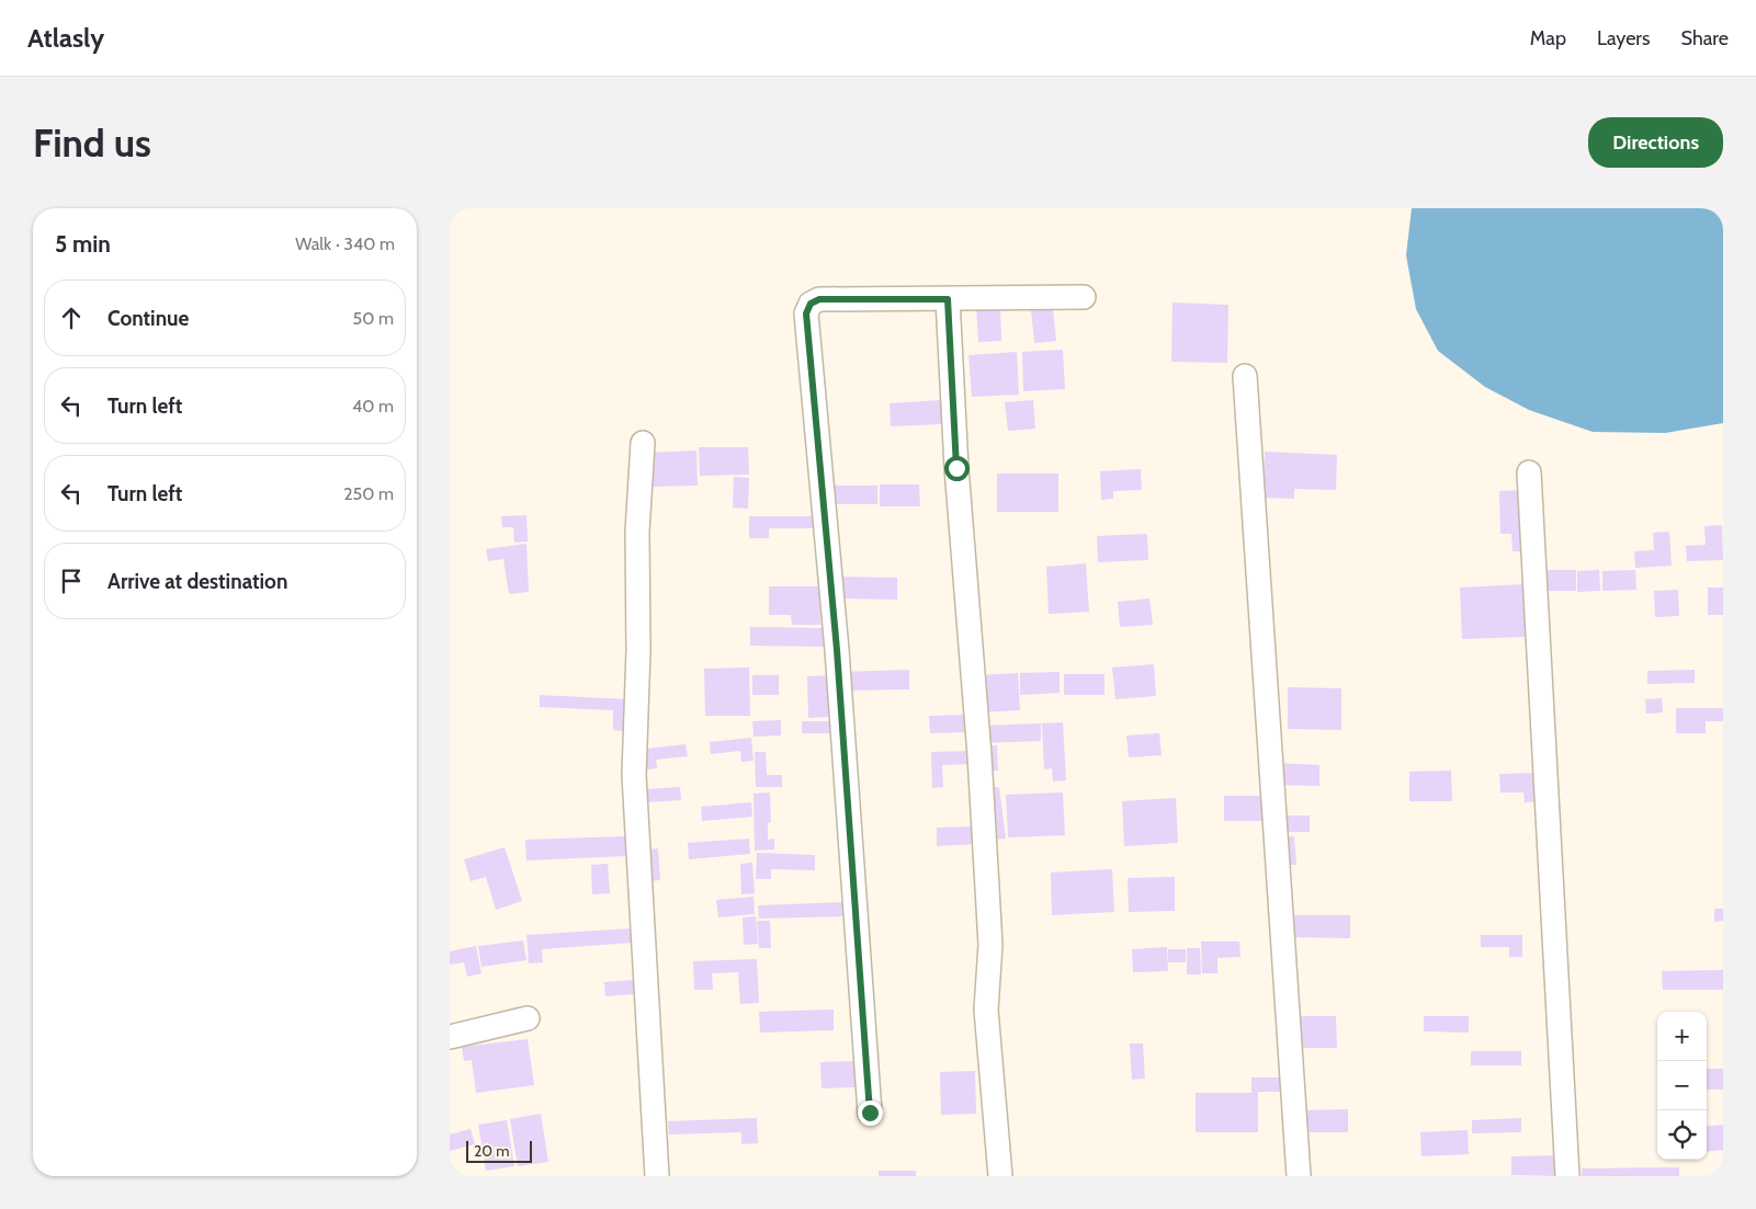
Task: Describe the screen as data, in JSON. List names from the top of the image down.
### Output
{
  "scale_bar": "20 m",
  "page": {
    "header": "Atlasly",
    "nav": ["Map", "Layers", "Share"],
    "buttons": "Directions",
    "title": "Find us",
    "heading": ["5 min", "Walk · 340 m"],
    "list": [
      ["Continue", "50 m"],
      ["Turn left", "40 m"],
      ["Turn left", "250 m"],
      "Arrive at destination"
    ],
    "map_buttons": ["+", "−"],
    "scale": "20 m"
  }
}
